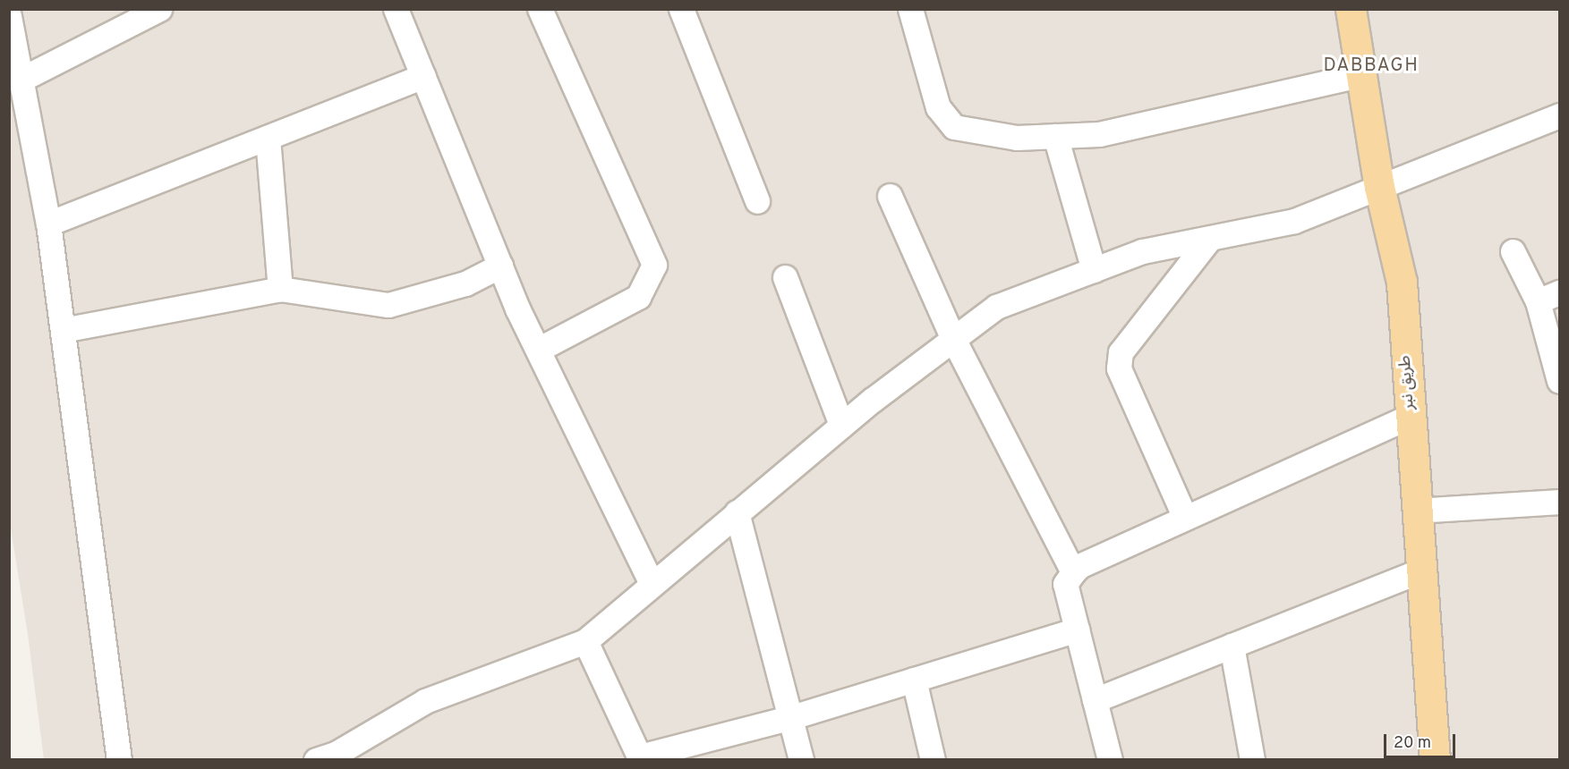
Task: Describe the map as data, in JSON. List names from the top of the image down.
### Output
{
  "streets": {
    "main road": ["طريق نبر"]
  },
  "districts": ["DABBAGH"],
  "scale_bar": "20 m"
}
